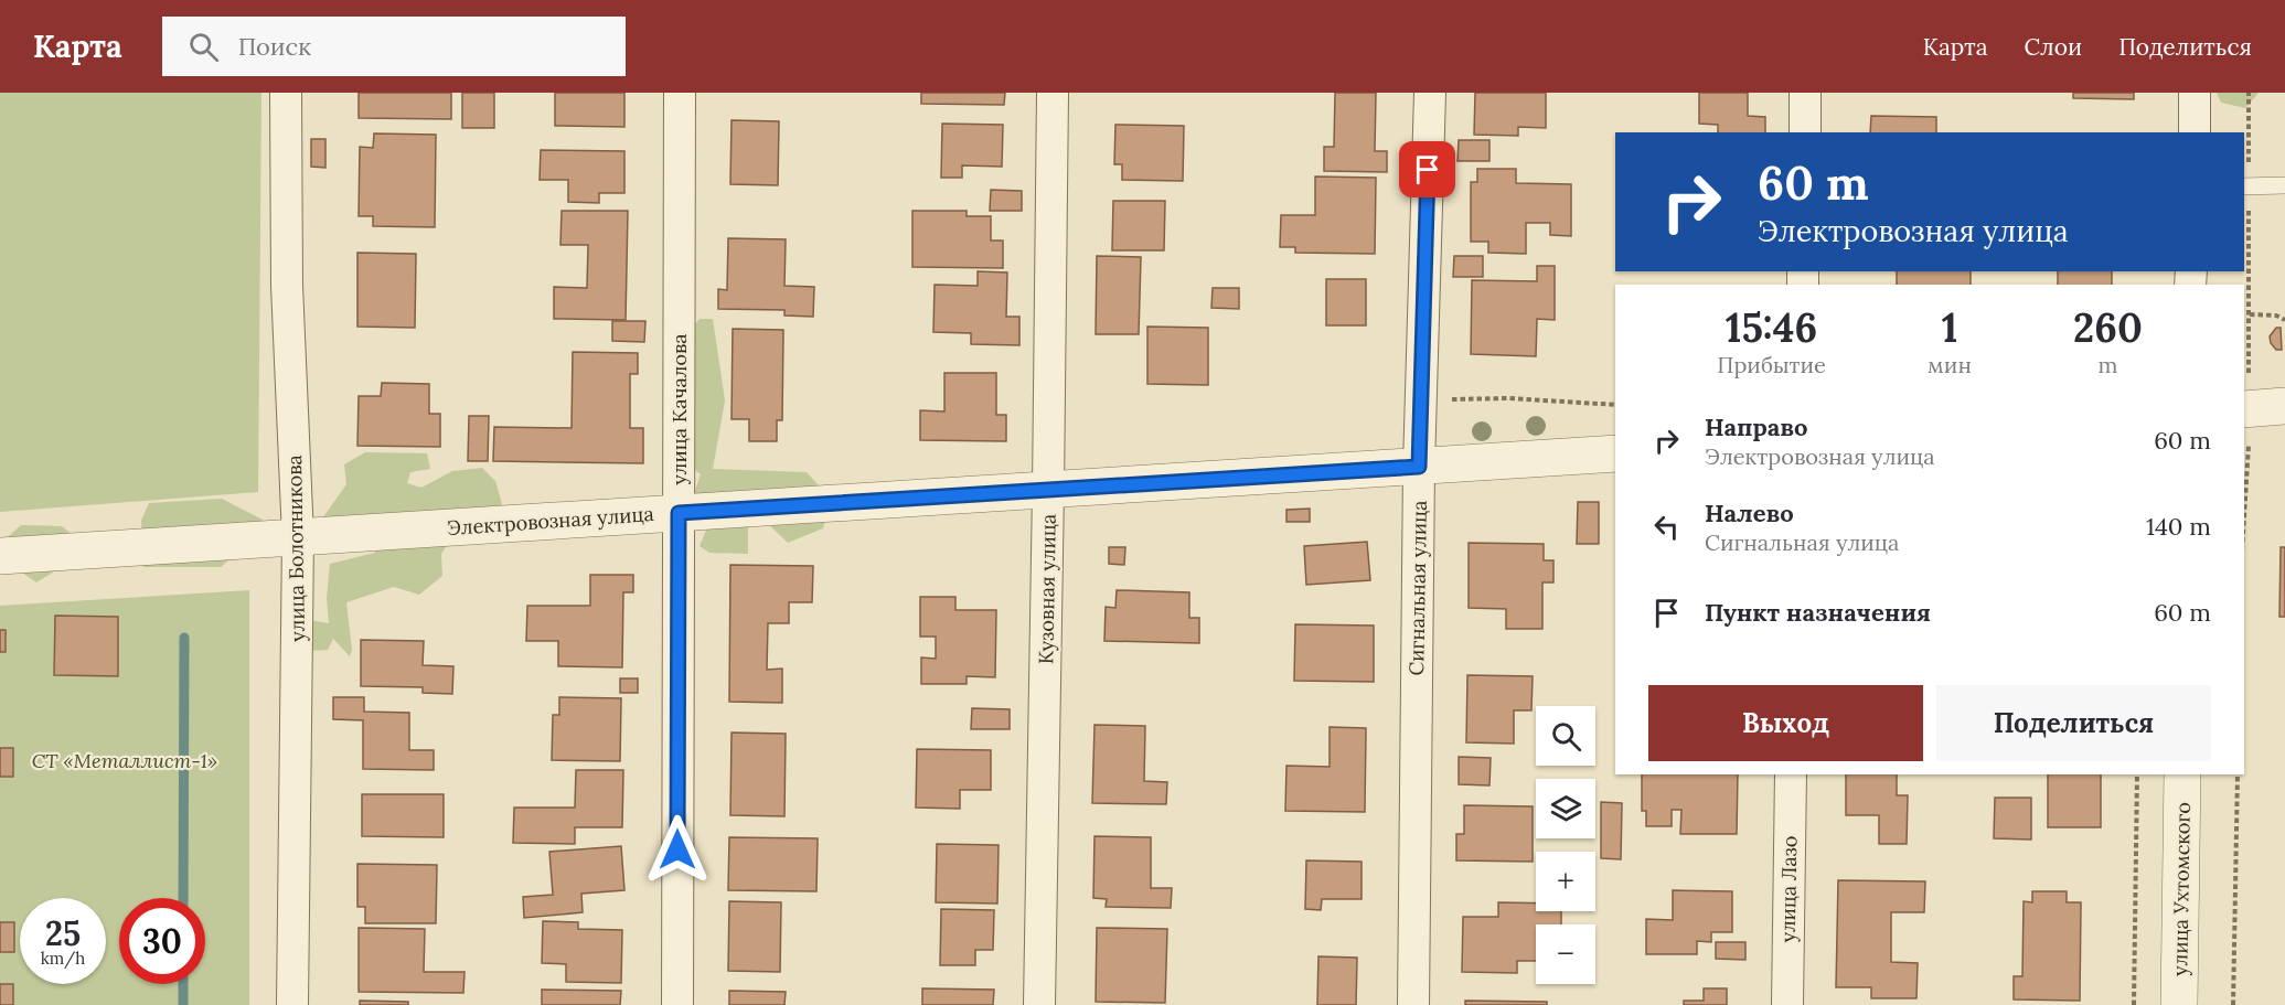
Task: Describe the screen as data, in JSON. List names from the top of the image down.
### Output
{
  "streets": {
    "street": [
      "улица Качалова",
      "Электровозная улица",
      "улица Болотникова",
      "Сигнальная улица",
      "Кузовная улица",
      "улица Лазо",
      "улица Ухтомского"
    ]
  },
  "crossings": [
    ["улица Качалова", "Электровозная улица"],
    ["Электровозная улица", "улица Болотникова"],
    ["Электровозная улица", "Сигнальная улица"],
    ["Электровозная улица", "Кузовная улица"]
  ],
  "parks": ["СТ «Металлист-1»"],
  "page": {
    "header": "Карта",
    "search": "Поиск",
    "nav": ["Карта", "Слои", "Поделиться"],
    "turn": ["60 m", "Электровозная улица"],
    "eta": [
      "15:46",
      "Прибытие",
      "1",
      "мин",
      "260",
      "m"
    ],
    "list": [
      {
        "name": "Направо",
        "note": "Электровозная улица",
        "value": "60 m"
      },
      {
        "name": "Налево",
        "note": "Сигнальная улица",
        "value": "140 m"
      },
      {
        "name": "Пункт назначения",
        "value": "60 m"
      }
    ],
    "buttons": ["Выход", "Поделиться"],
    "map_buttons": ["+", "−"],
    "speed": "25 km/h",
    "limit": "30"
  }
}
